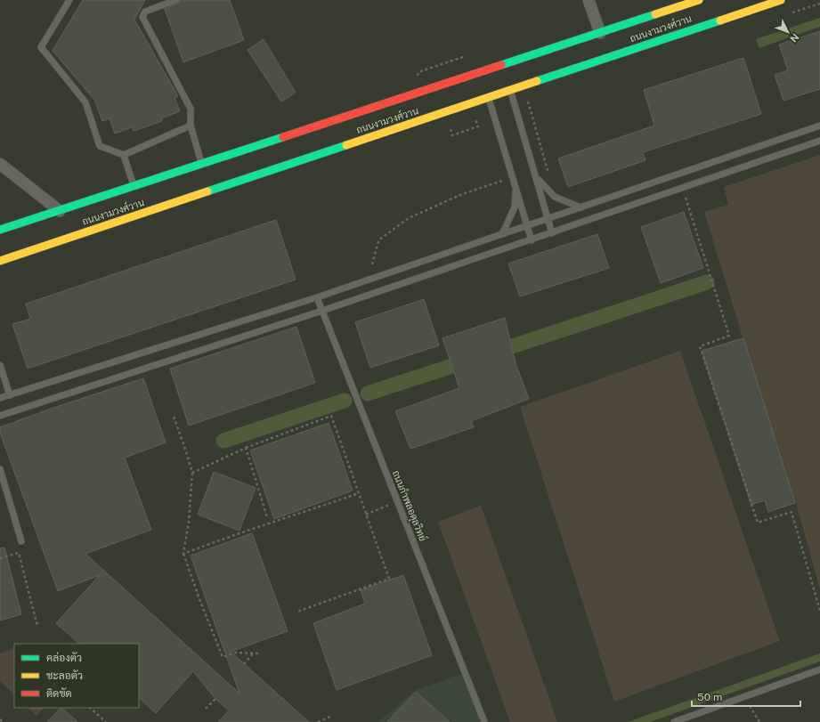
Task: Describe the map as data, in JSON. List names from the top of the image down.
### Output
{
  "streets": {
    "main road": ["ถนนงามวงศ์วาน"],
    "lane": ["ถนนกำพลอดุลวิทย์"]
  },
  "legend": ["คล่องตัว", "ชะลอตัว", "ติดขัด"],
  "scale_bar": "50 m",
  "north": "bottom right"
}
